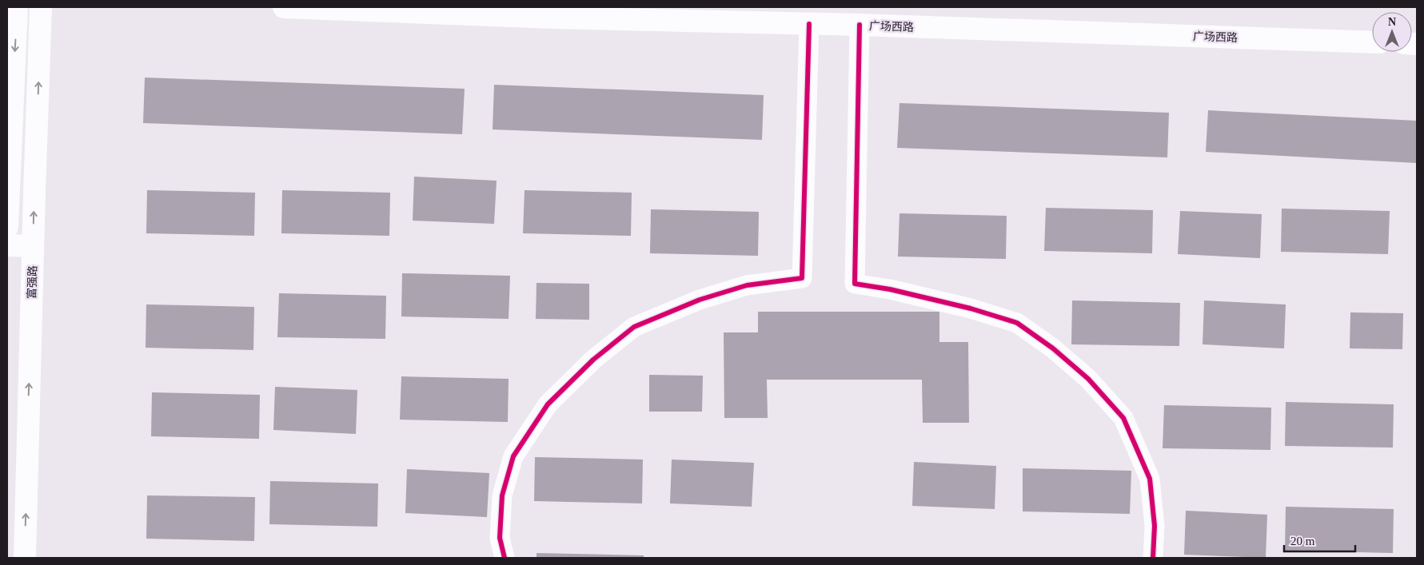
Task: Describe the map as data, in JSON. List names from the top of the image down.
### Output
{
  "streets": {
    "main road": ["广场西路", "富强路"]
  },
  "scale_bar": "20 m",
  "north": "top"
}
